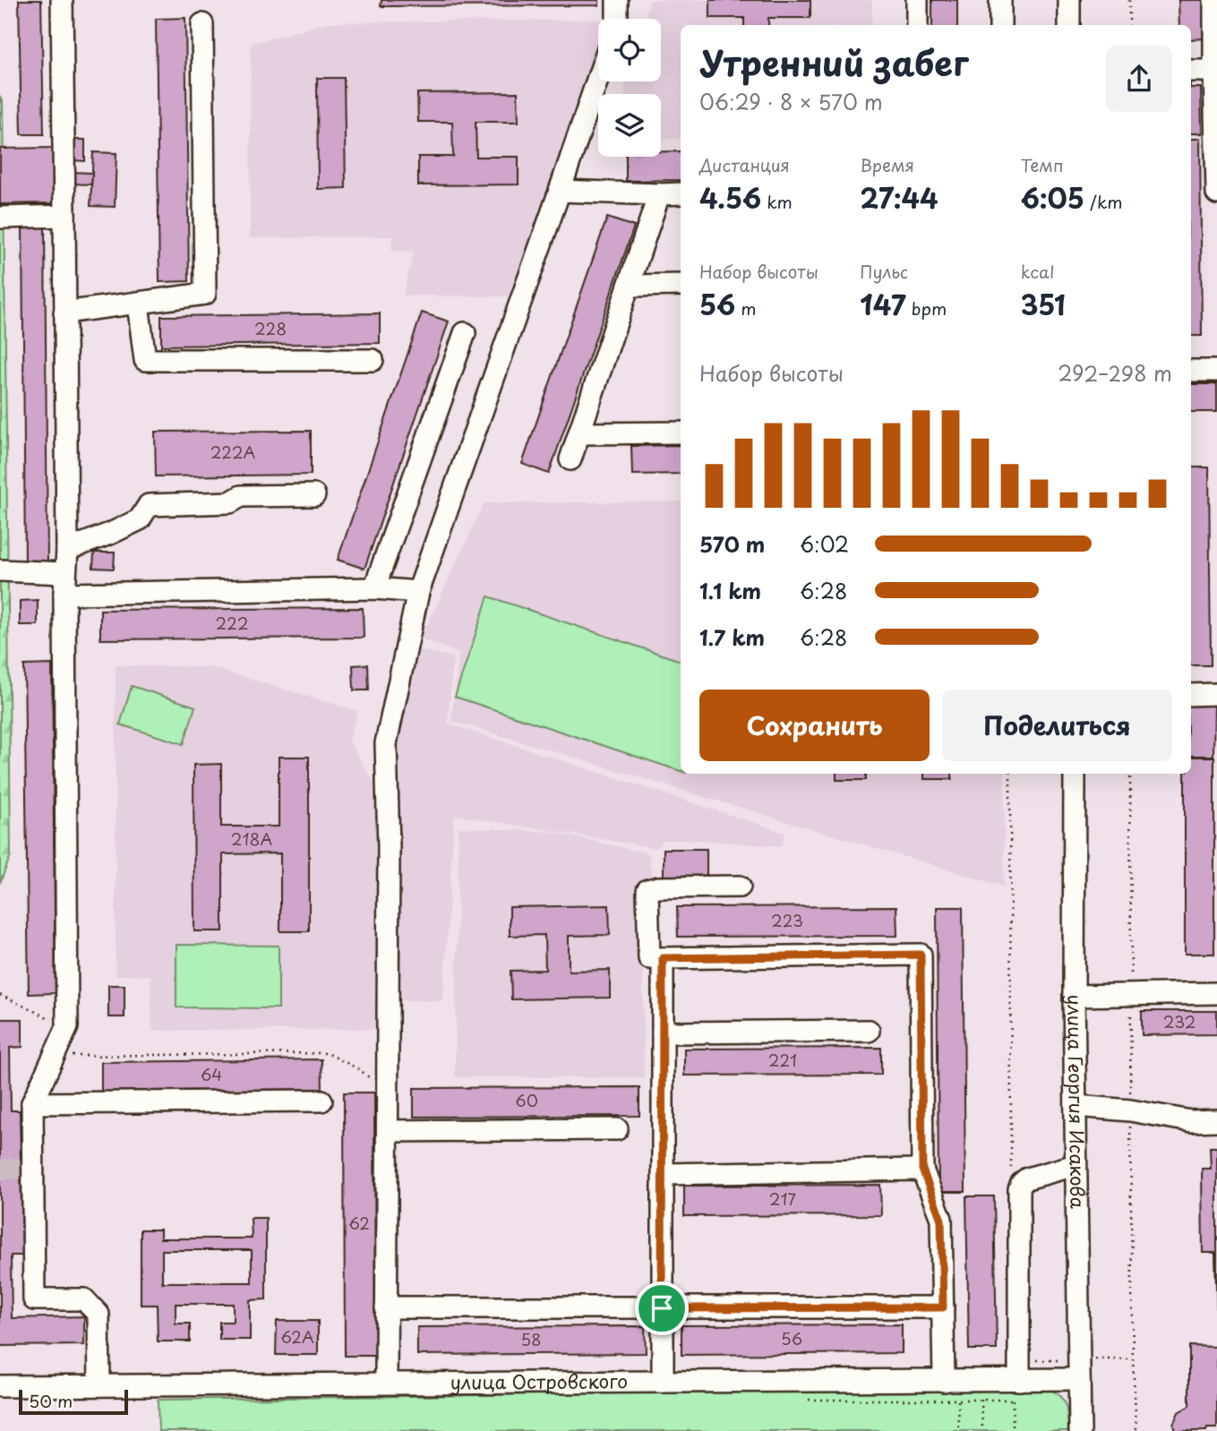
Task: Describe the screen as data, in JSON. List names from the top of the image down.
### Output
{
  "streets": {
    "street": ["улица Георгия Исакова", "улица Островского"]
  },
  "crossings": [
    ["улица Георгия Исакова", "улица Островского"]
  ],
  "house_numbers": [
    "228",
    "222А",
    "222",
    "218А",
    "223",
    "232",
    "221",
    "64",
    "60",
    "217",
    "62",
    "62А",
    "56",
    "58"
  ],
  "scale_bar": "50 m",
  "page": {
    "heading": ["Утренний забег", "06:29 · 8 × 570 m"],
    "stats": [
      ["Дистанция", "4.56 km"],
      ["Время", "27:44"],
      ["Темп", "6:05 /km"],
      ["Набор высоты", "56 m"],
      ["Пульс", "147 bpm"],
      ["kcal", "351"]
    ],
    "chart": ["Набор высоты", "292–298 m"],
    "list": [
      {
        "name": "570 m",
        "note": "6:02"
      },
      {
        "name": "1.1 km",
        "note": "6:28"
      },
      {
        "name": "1.7 km",
        "note": "6:28"
      }
    ],
    "buttons": ["Сохранить", "Поделиться"],
    "scale": "50 m"
  }
}
